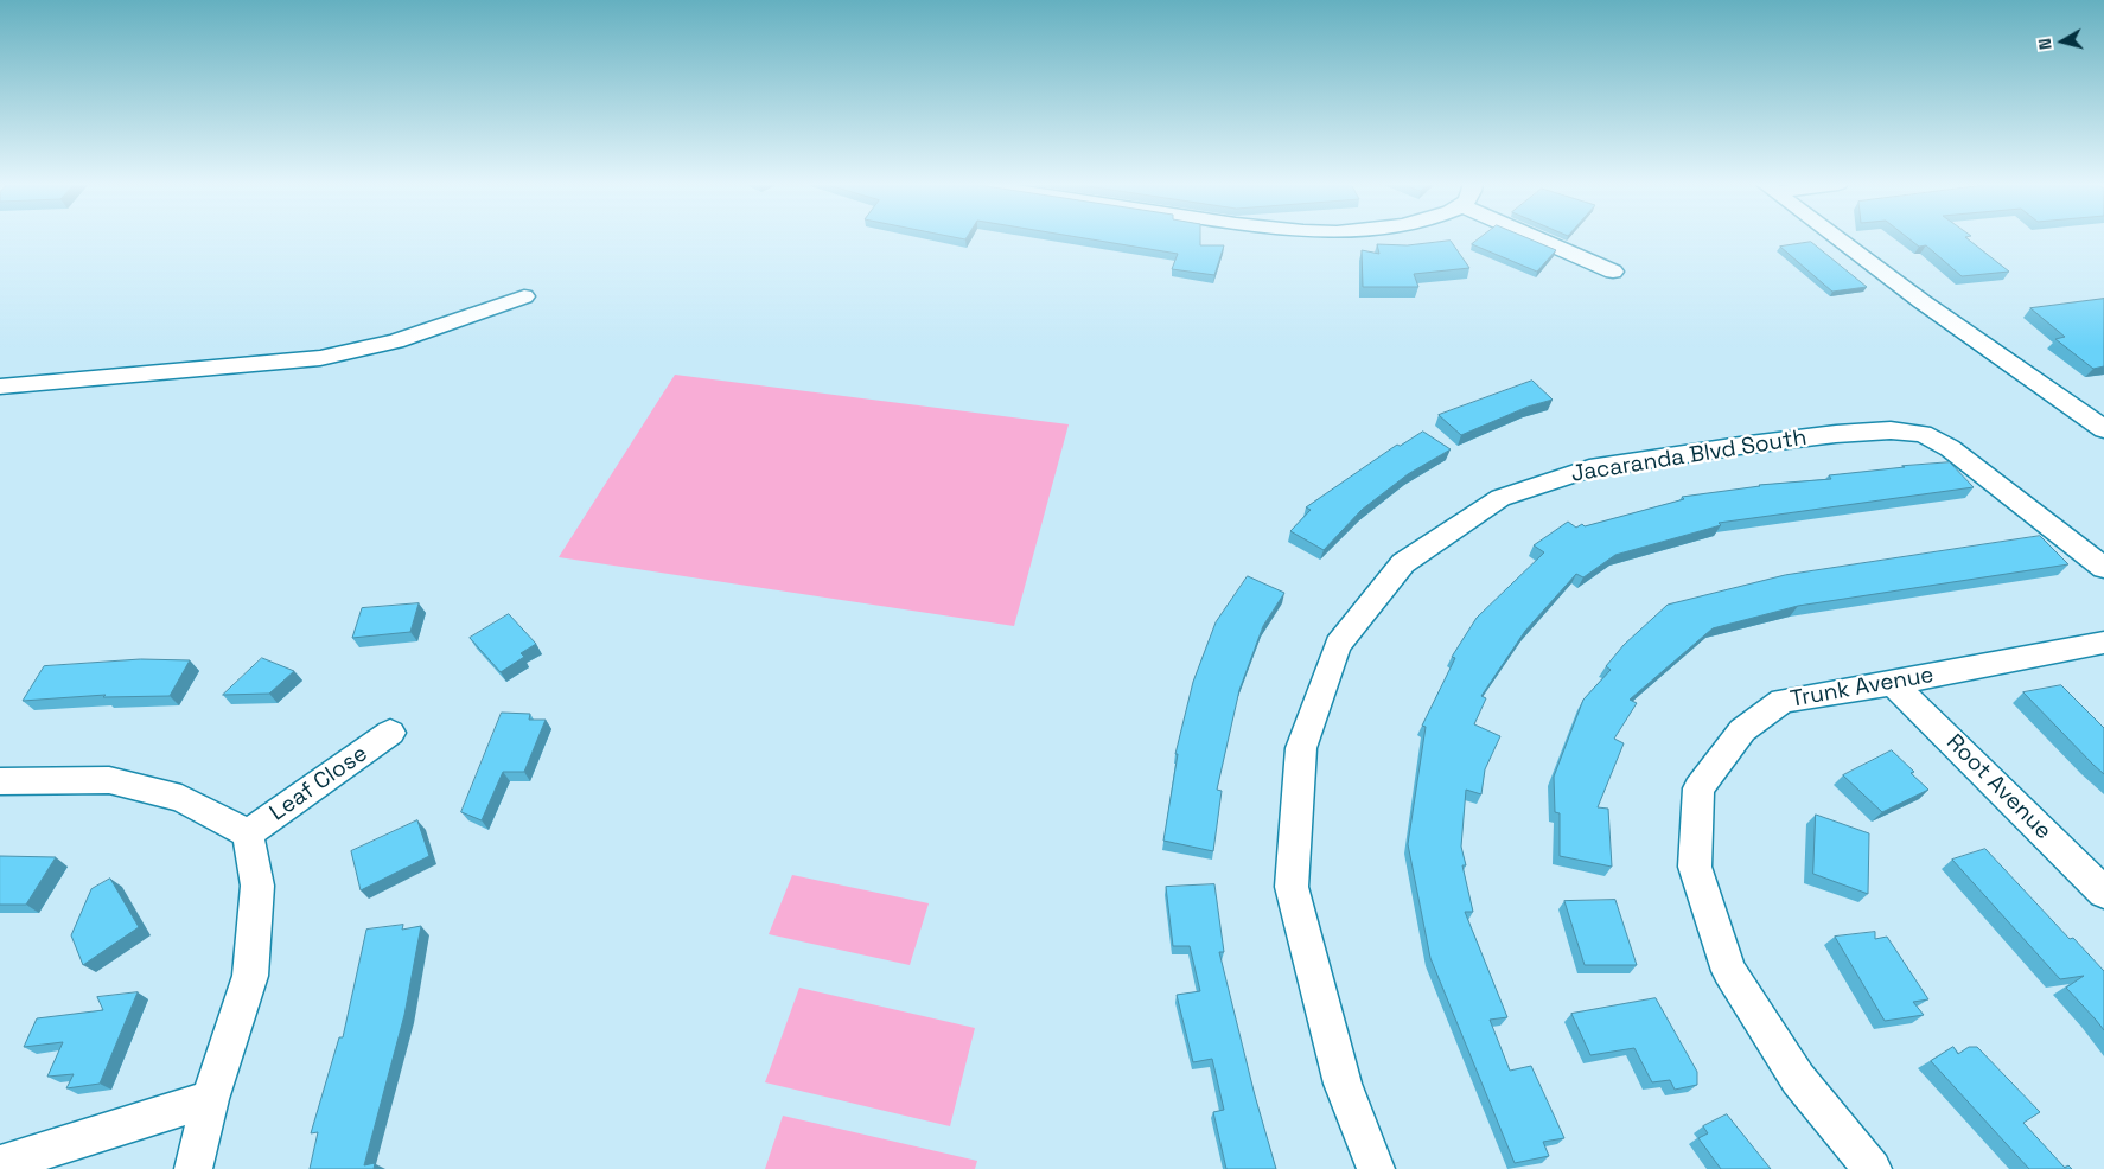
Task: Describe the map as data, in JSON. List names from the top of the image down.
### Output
{
  "streets": {
    "street": [
      "Jacaranda Blvd South",
      "Trunk Avenue",
      "Leaf Close",
      "Root Avenue"
    ]
  },
  "crossings": [
    ["Trunk Avenue", "Root Avenue"]
  ],
  "north": "left"
}
